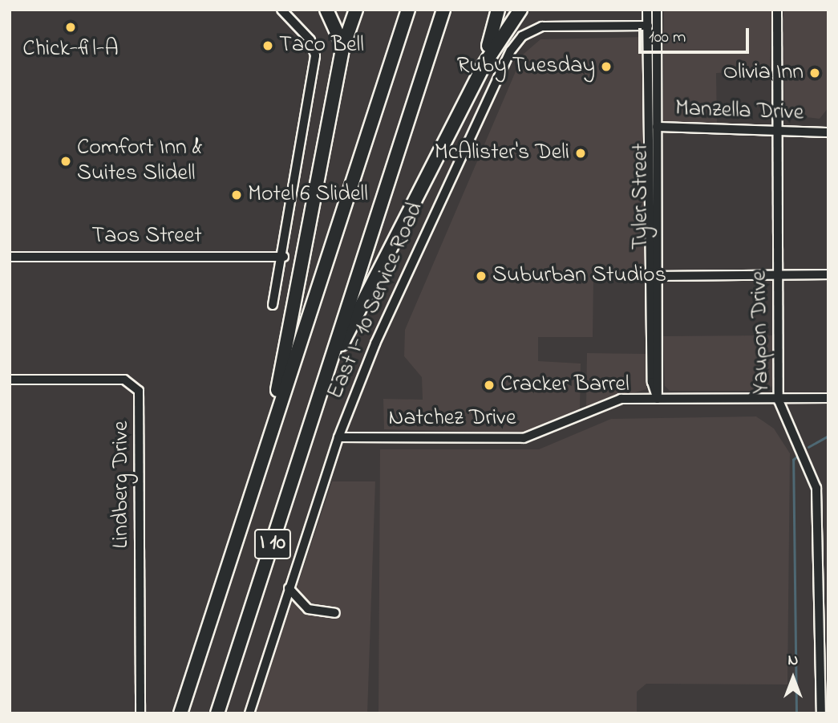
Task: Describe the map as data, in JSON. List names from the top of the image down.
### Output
{
  "streets": {
    "highway": ["I 10"],
    "street": [
      "Manzella Drive",
      "Tyler Street",
      "Taos Street",
      "East I- 10 Service Road",
      "Yaupon Drive",
      "Natchez Drive",
      "Lindberg Drive"
    ]
  },
  "crossings": [
    ["Manzella Drive", "Tyler Street"],
    ["Manzella Drive", "Yaupon Drive"],
    ["Tyler Street", "East I- 10 Service Road"],
    ["Tyler Street", "Natchez Drive"],
    ["East I- 10 Service Road", "Natchez Drive"],
    ["Yaupon Drive", "Natchez Drive"]
  ],
  "places": [
    "Chick-fil-A",
    "Taco Bell",
    "Ruby Tuesday",
    "Olivia Inn",
    "McAlister's Deli",
    "Comfort Inn & Suites Slidell",
    "Motel 6 Slidell",
    "Suburban Studios",
    "Cracker Barrel"
  ],
  "scale_bar": "100 m",
  "north": "top"
}
